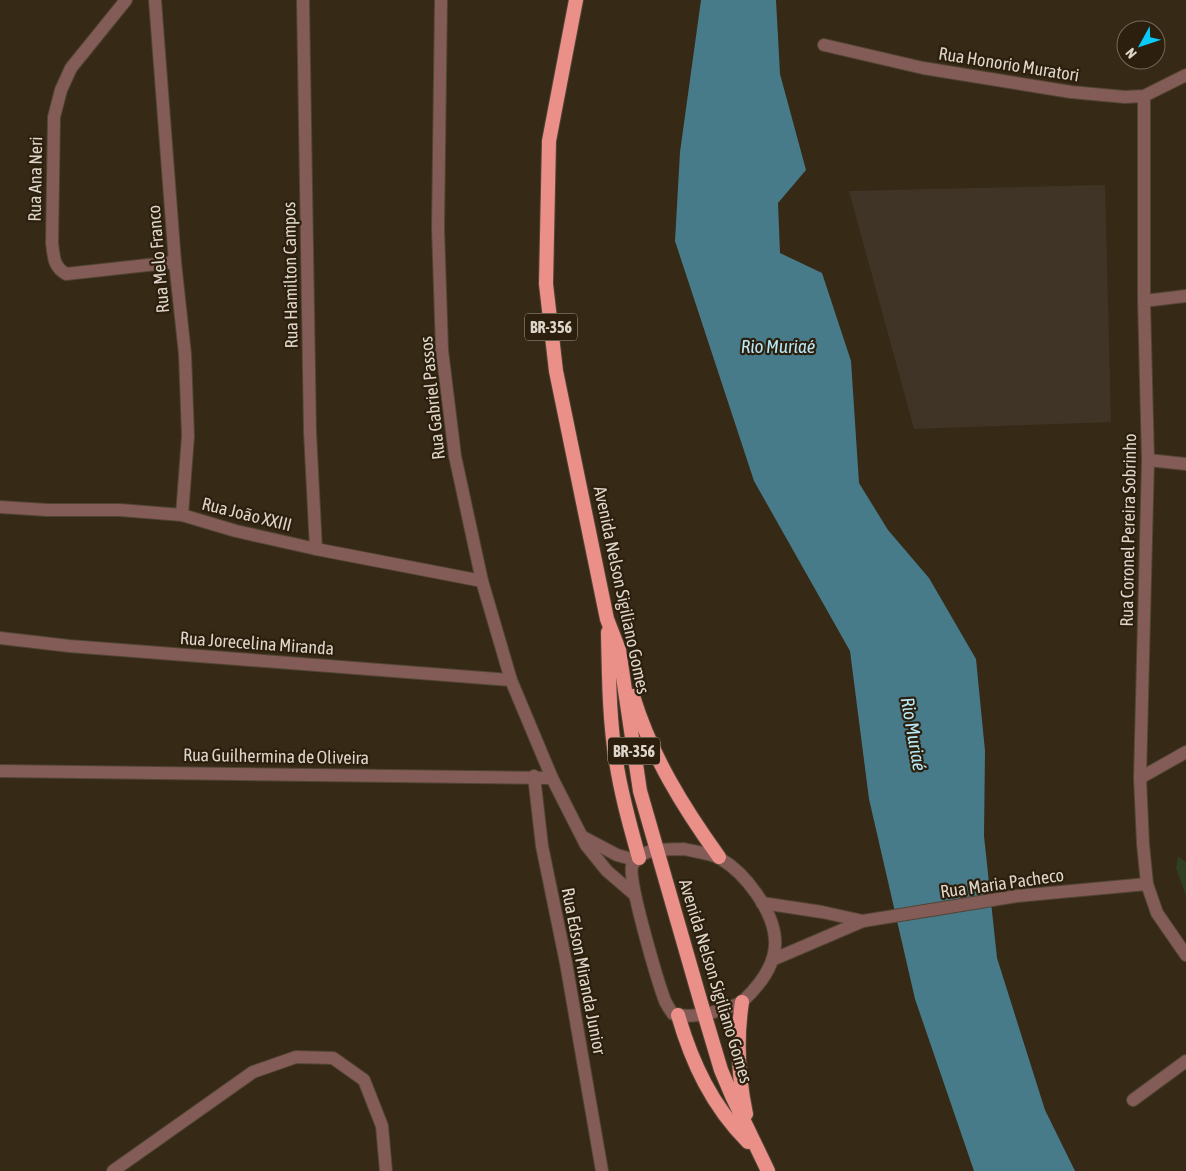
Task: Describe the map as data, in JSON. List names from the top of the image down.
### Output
{
  "streets": {
    "highway": ["BR-356", "Avenida Nelson Sigiliano Gomes"],
    "street": [
      "Rua Honorio Muratori",
      "Rua Ana Neri",
      "Rua Melo Franco",
      "Rua Hamilton Campos",
      "Rua Gabriel Passos",
      "Rua João XXIII",
      "Rua Coronel Pereira Sobrinho",
      "Rua Jorecelina Miranda",
      "Rua Guilhermina de Oliveira",
      "Rua Maria Pacheco",
      "Rua Edson Miranda Junior"
    ]
  },
  "crossings": [
    ["Rua Honorio Muratori", "Rua Coronel Pereira Sobrinho"],
    ["Rua Ana Neri", "Rua Melo Franco"],
    ["Rua Melo Franco", "Rua João XXIII"],
    ["Rua Hamilton Campos", "Rua João XXIII"],
    ["Rua Gabriel Passos", "Rua João XXIII"],
    ["Rua Gabriel Passos", "Rua Jorecelina Miranda"],
    ["Rua Gabriel Passos", "Rua Guilhermina de Oliveira"],
    ["Rua Coronel Pereira Sobrinho", "Rua Maria Pacheco"],
    ["Rua Guilhermina de Oliveira", "Rua Edson Miranda Junior"]
  ],
  "water": ["Rio Muriaé"],
  "north": "bottom left"
}
